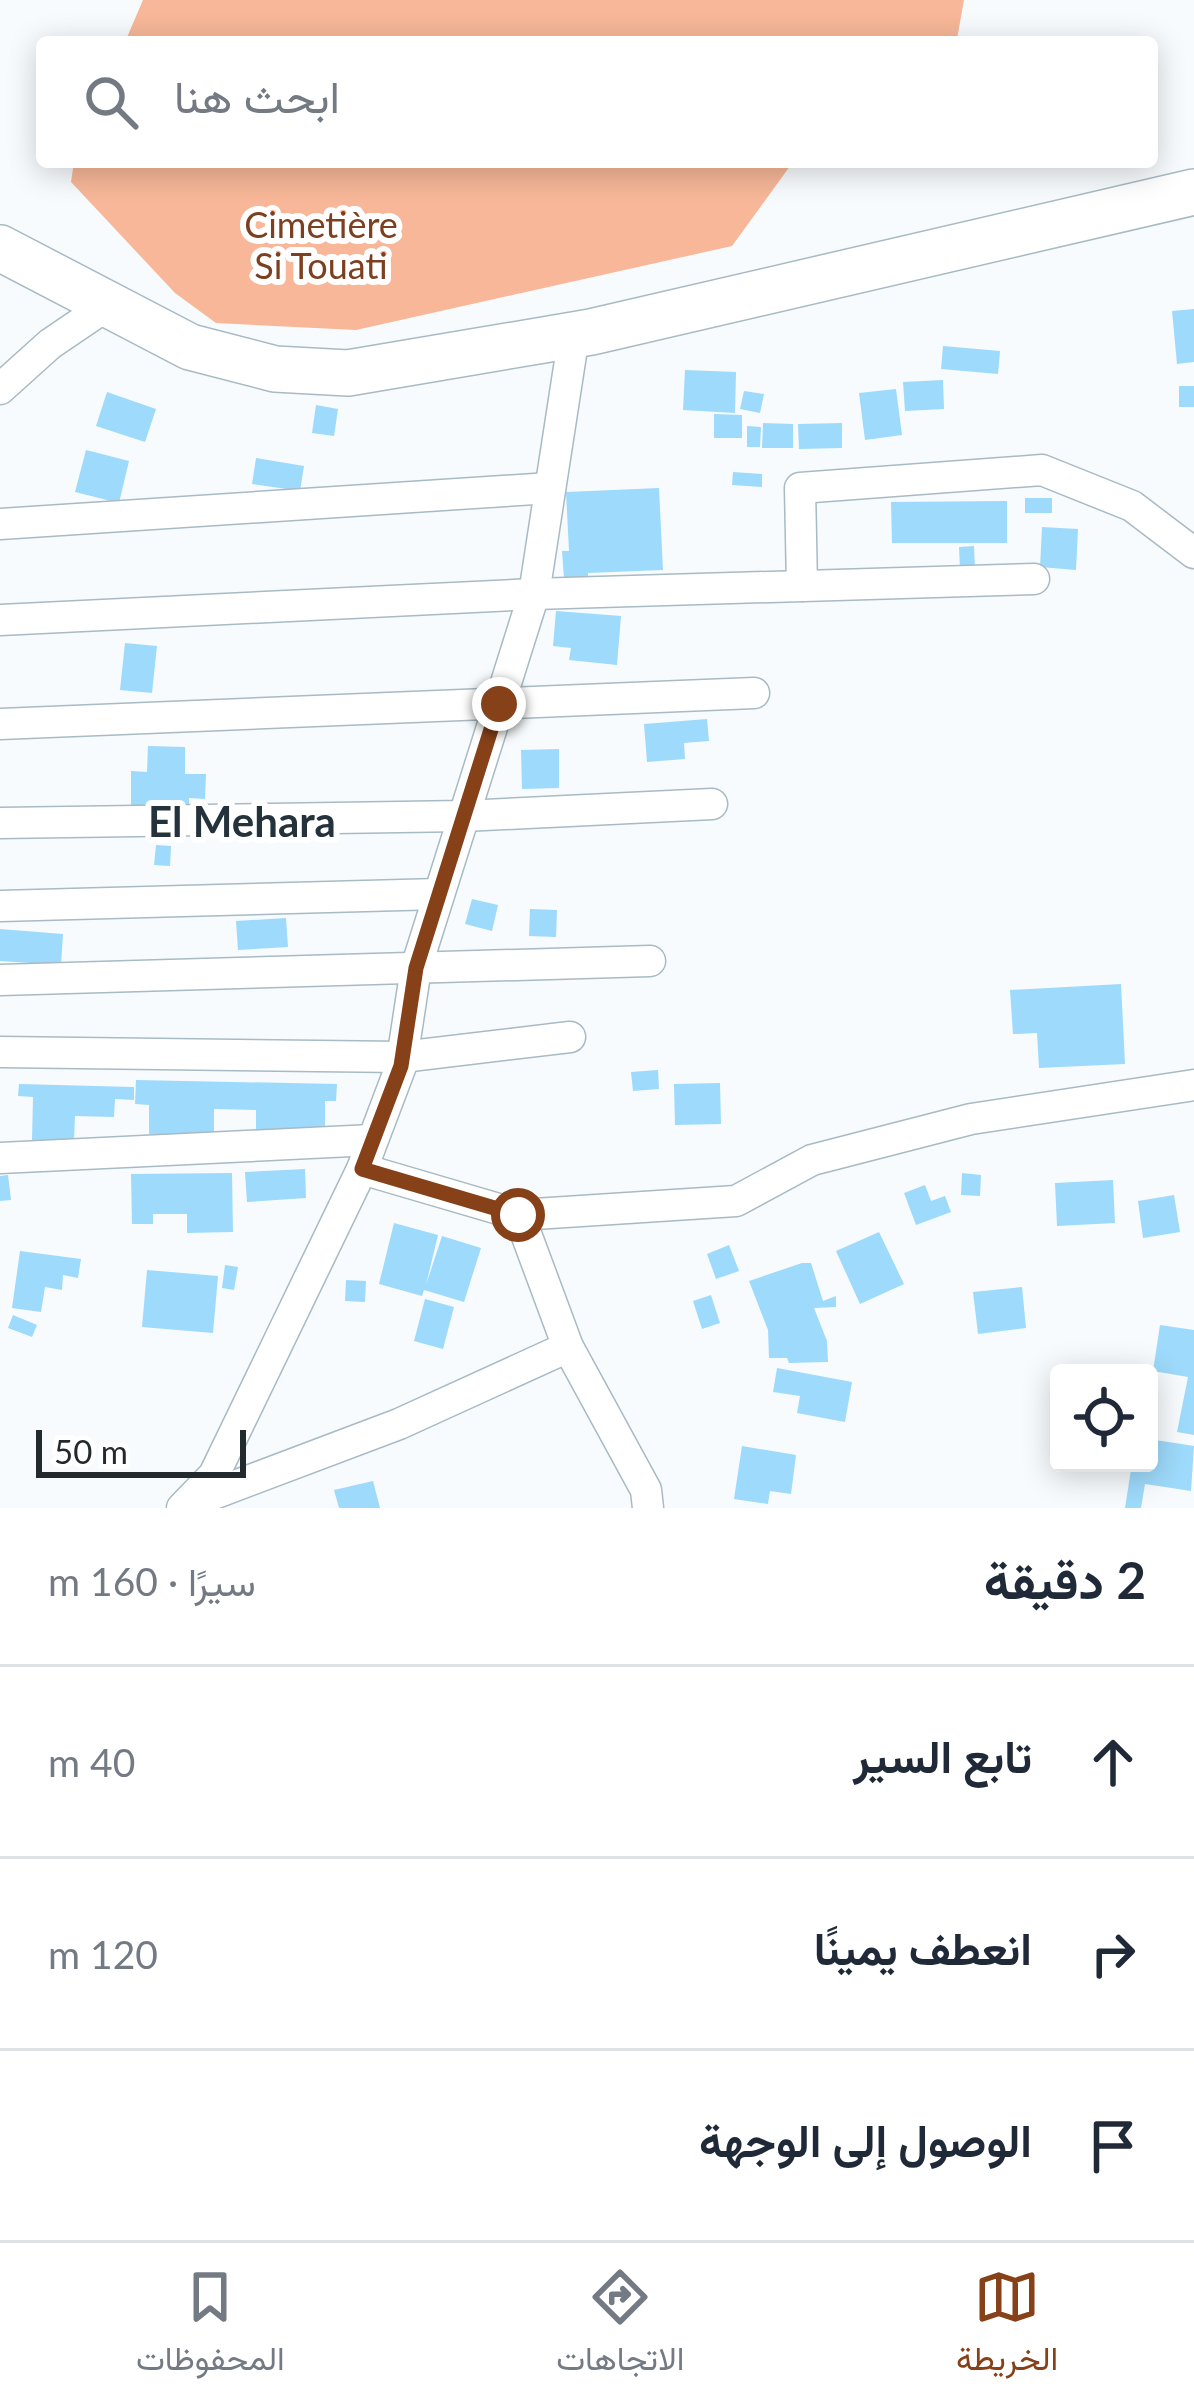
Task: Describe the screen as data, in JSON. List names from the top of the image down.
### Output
{
  "districts": ["El Mehara"],
  "parks": ["Cimetière Si Touati"],
  "scale_bar": "50 m",
  "page": {
    "search": "ابحث هنا",
    "scale": "50 m",
    "heading": ["2 دقيقة", "سيرًا · 160 m"],
    "list": [
      ["تابع السير", "40 m"],
      ["انعطف يمينًا", "120 m"],
      "الوصول إلى الوجهة"
    ],
    "nav": ["الخريطة", "الاتجاهات", "المحفوظات"]
  }
}
